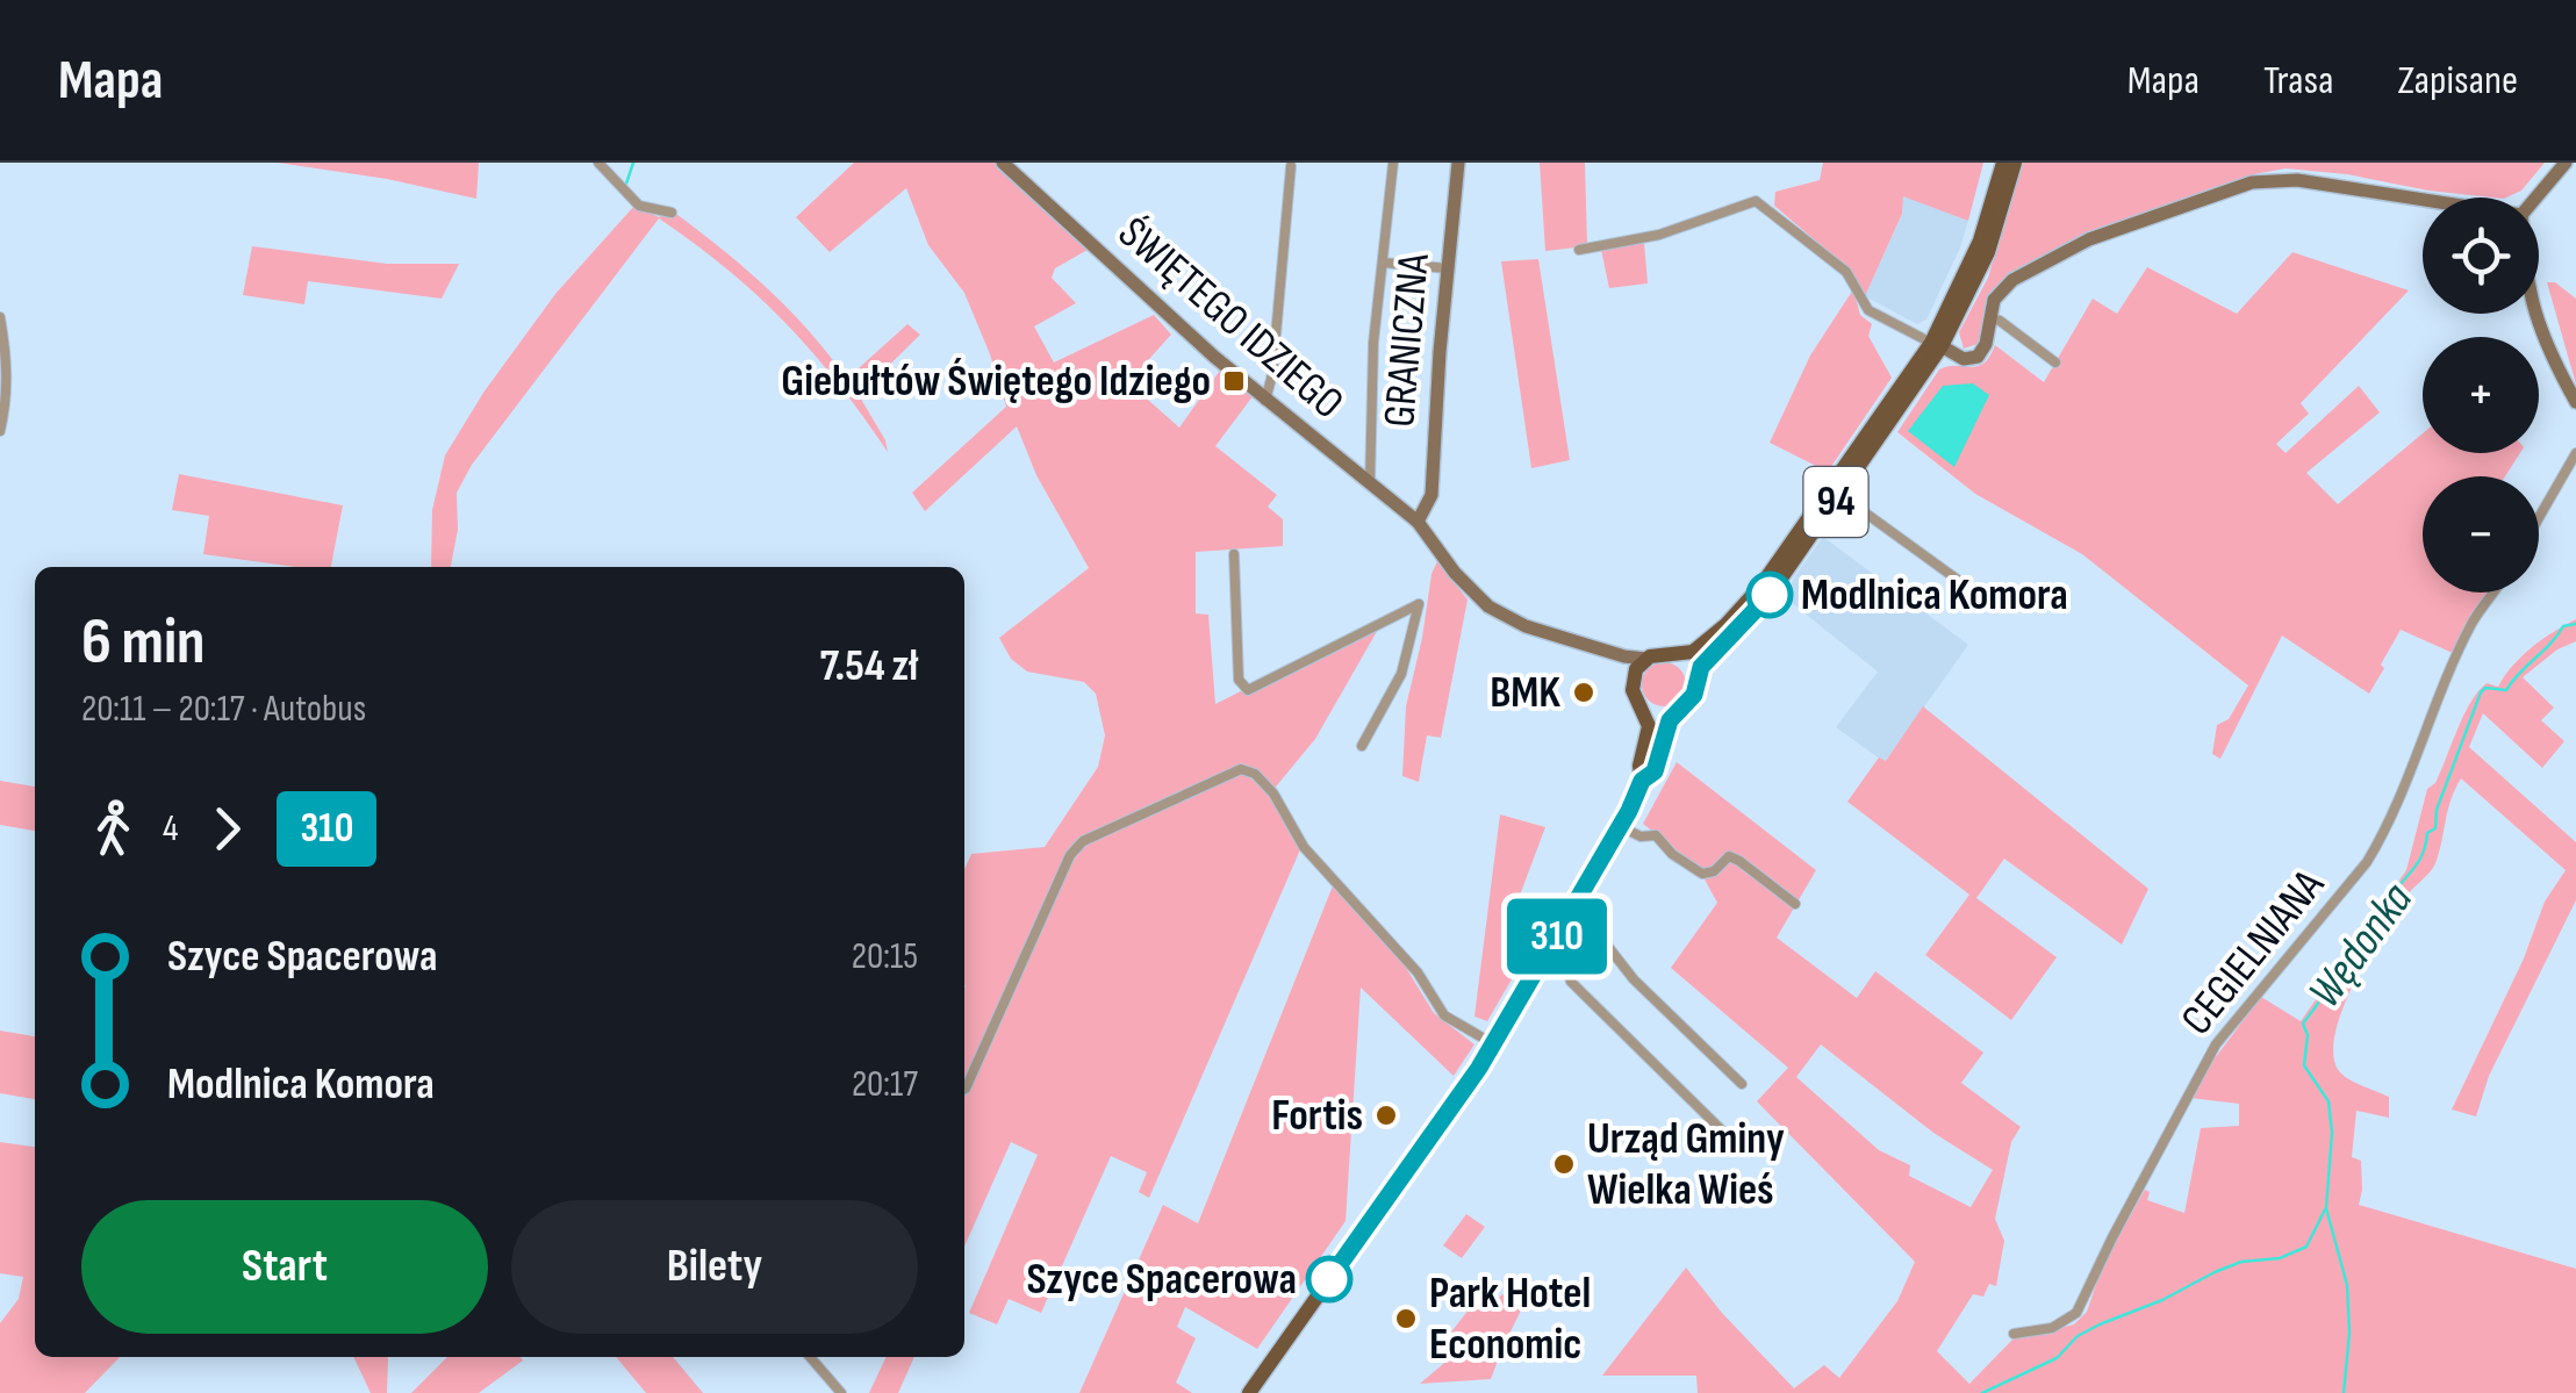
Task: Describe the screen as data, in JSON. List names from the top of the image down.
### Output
{
  "streets": {
    "main road": ["94"],
    "street": ["ŚWIĘTEGO IDZIEGO", "GRANICZNA", "CEGIELNIANA"]
  },
  "crossings": [
    ["ŚWIĘTEGO IDZIEGO", "GRANICZNA"],
    ["ŚWIĘTEGO IDZIEGO", "94"]
  ],
  "water": ["Wędonka"],
  "places": {
    "transit": ["Giebułtów Świętego Idziego"],
    "other": [
      "Modlnica Komora",
      "BMK",
      "Fortis",
      "Urząd Gminy Wielka Wieś",
      "Szyce Spacerowa",
      "Park Hotel Economic"
    ]
  },
  "lines": ["bus line 310"],
  "page": {
    "header": "Mapa",
    "nav": ["Mapa", "Trasa", "Zapisane"],
    "on_map": "310",
    "map_buttons": ["+", "−"],
    "heading": ["6 min", "20:11 – 20:17 · Autobus", "7.54 zł"],
    "legs": ["4", "310"],
    "list": [
      {
        "name": "Szyce Spacerowa",
        "value": "20:15"
      },
      {
        "name": "Modlnica Komora",
        "value": "20:17"
      }
    ],
    "buttons": ["Start", "Bilety"]
  }
}
